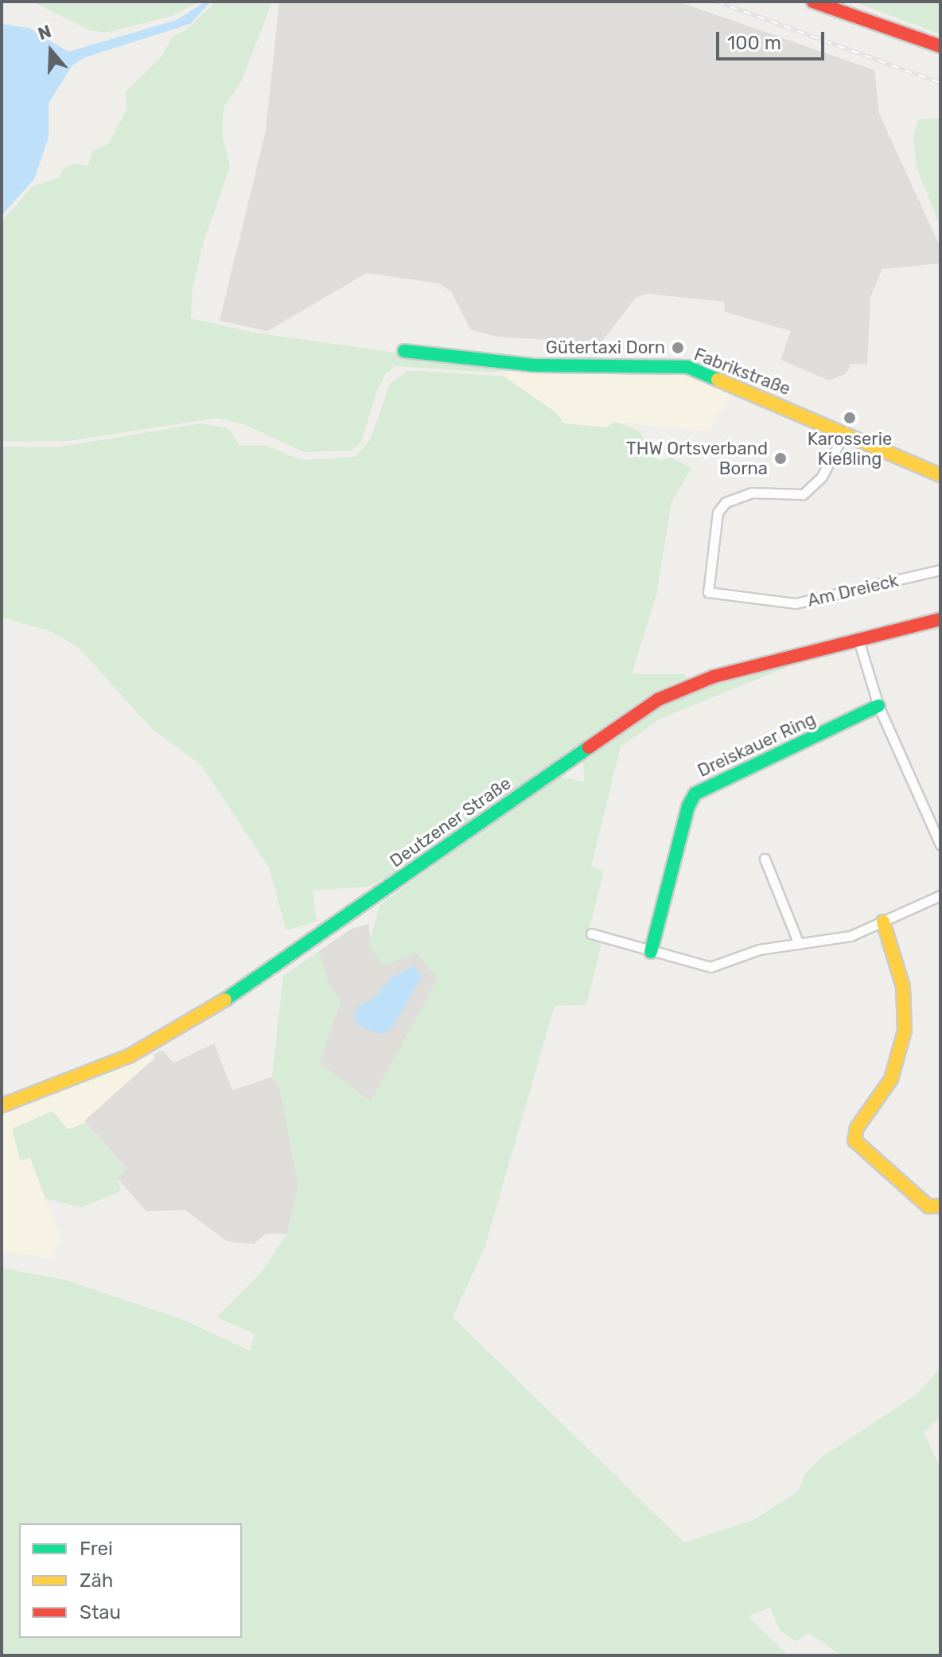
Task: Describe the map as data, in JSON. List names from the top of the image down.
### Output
{
  "streets": {
    "street": [
      "Fabrikstraße",
      "Am Dreieck",
      "Dreiskauer Ring",
      "Deutzener Straße"
    ]
  },
  "crossings": [
    ["Fabrikstraße", "Am Dreieck"]
  ],
  "places": ["Gütertaxi Dorn", "Karosserie Kießling", "THW Ortsverband Borna"],
  "legend": ["Frei", "Zäh", "Stau"],
  "scale_bar": "100 m",
  "north": "top"
}
